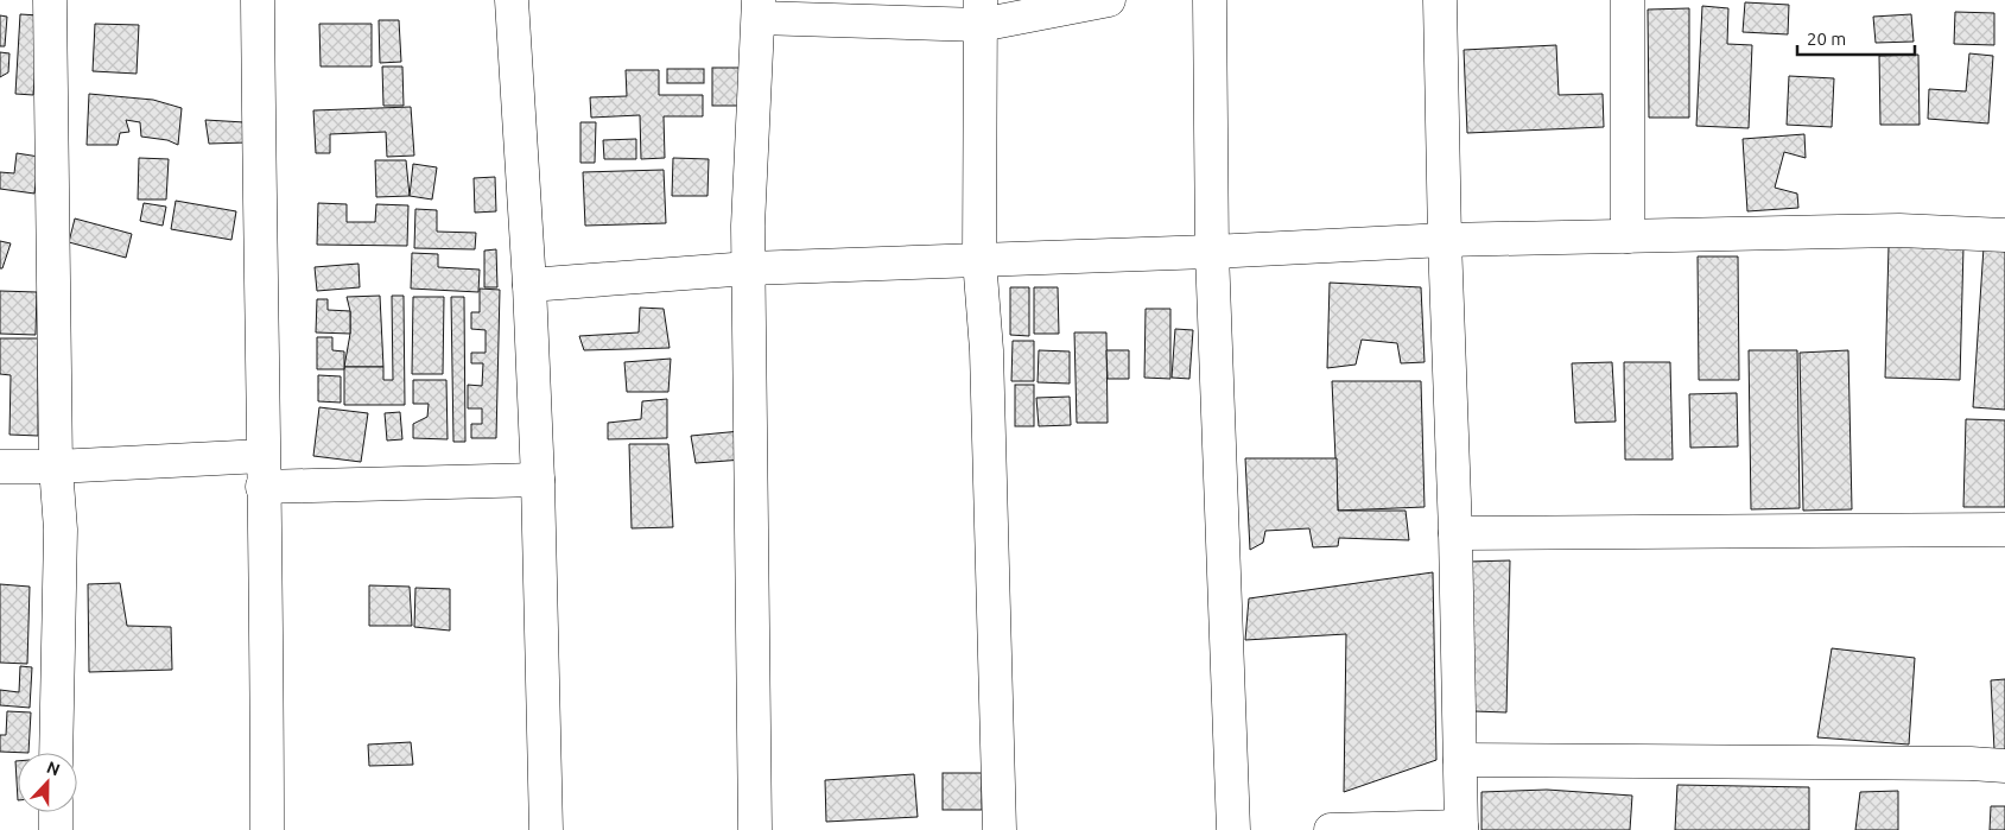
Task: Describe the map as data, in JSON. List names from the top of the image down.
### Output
{
  "scale_bar": "20 m",
  "north": "top"
}
